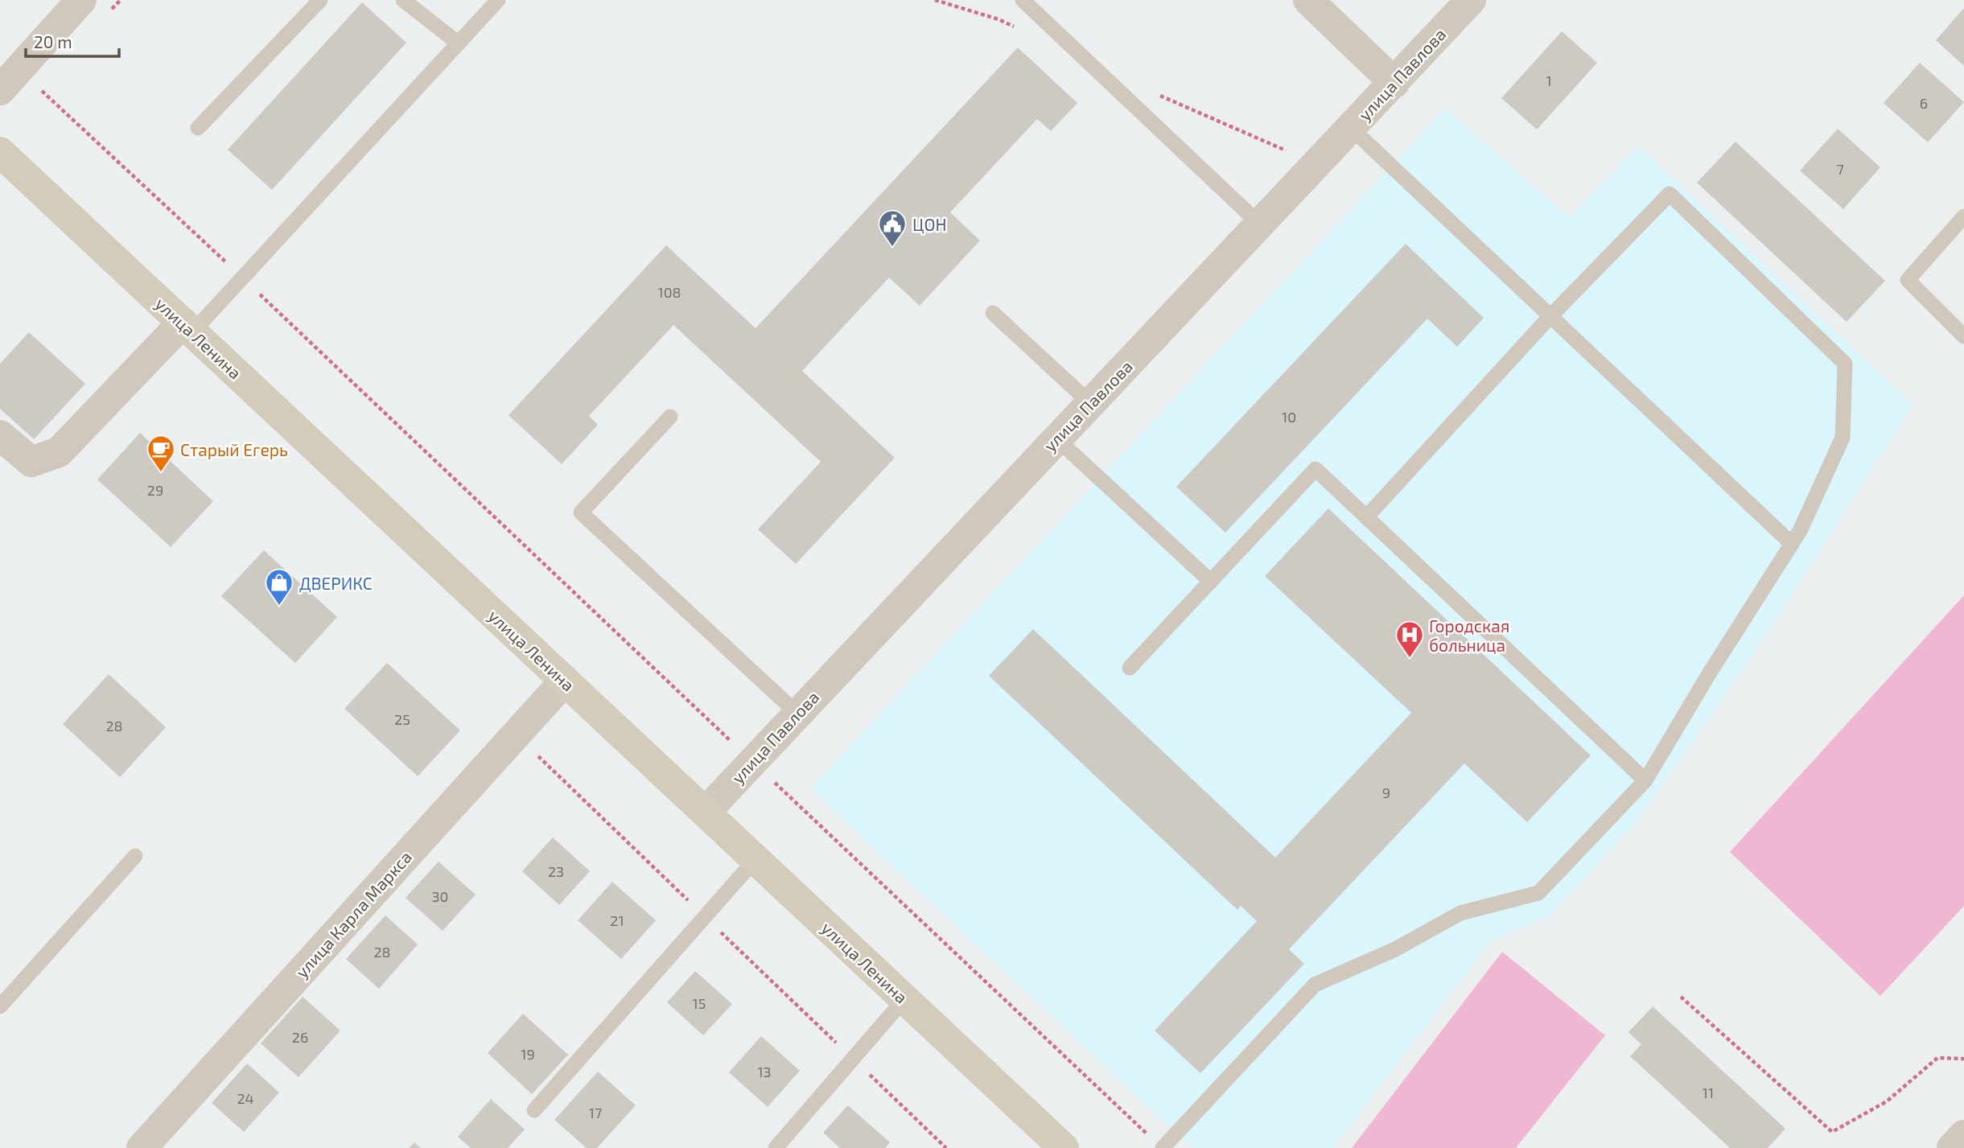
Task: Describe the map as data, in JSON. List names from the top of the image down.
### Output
{
  "streets": {
    "street": ["улица Павлова", "улица Ленина", "улица Карла Маркса"]
  },
  "crossings": [
    ["улица Павлова", "улица Ленина"],
    ["улица Ленина", "улица Карла Маркса"]
  ],
  "places": {
    "public building": ["ЦОН"],
    "cafe": ["Старый Егерь"],
    "shop": ["ДВЕРИКС"],
    "hospital": ["Городская больница"]
  },
  "house_numbers": [
    "1",
    "6",
    "7",
    "108",
    "10",
    "29",
    "25",
    "28",
    "9",
    "23",
    "30",
    "21",
    "28",
    "15",
    "26",
    "19",
    "13",
    "11",
    "24",
    "17"
  ],
  "scale_bar": "20 m"
}
